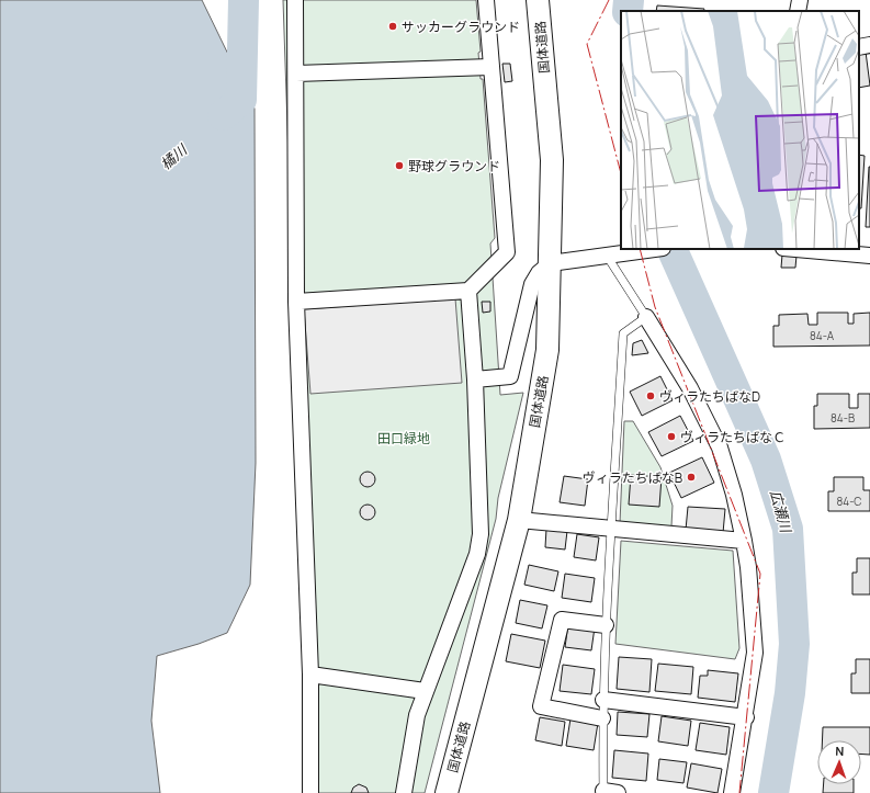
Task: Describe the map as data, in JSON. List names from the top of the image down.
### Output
{
  "streets": {
    "street": ["国体道路"]
  },
  "water": ["橘川", "広瀬川"],
  "parks": ["田口緑地"],
  "places": [
    "サッカーグラウンド",
    "野球グラウンド",
    "ヴィラたちばなD",
    "ヴィラたちばなＣ",
    "ヴィラたちばなB"
  ],
  "house_numbers": ["84-A", "84-B", "84-C"],
  "north": "top"
}
